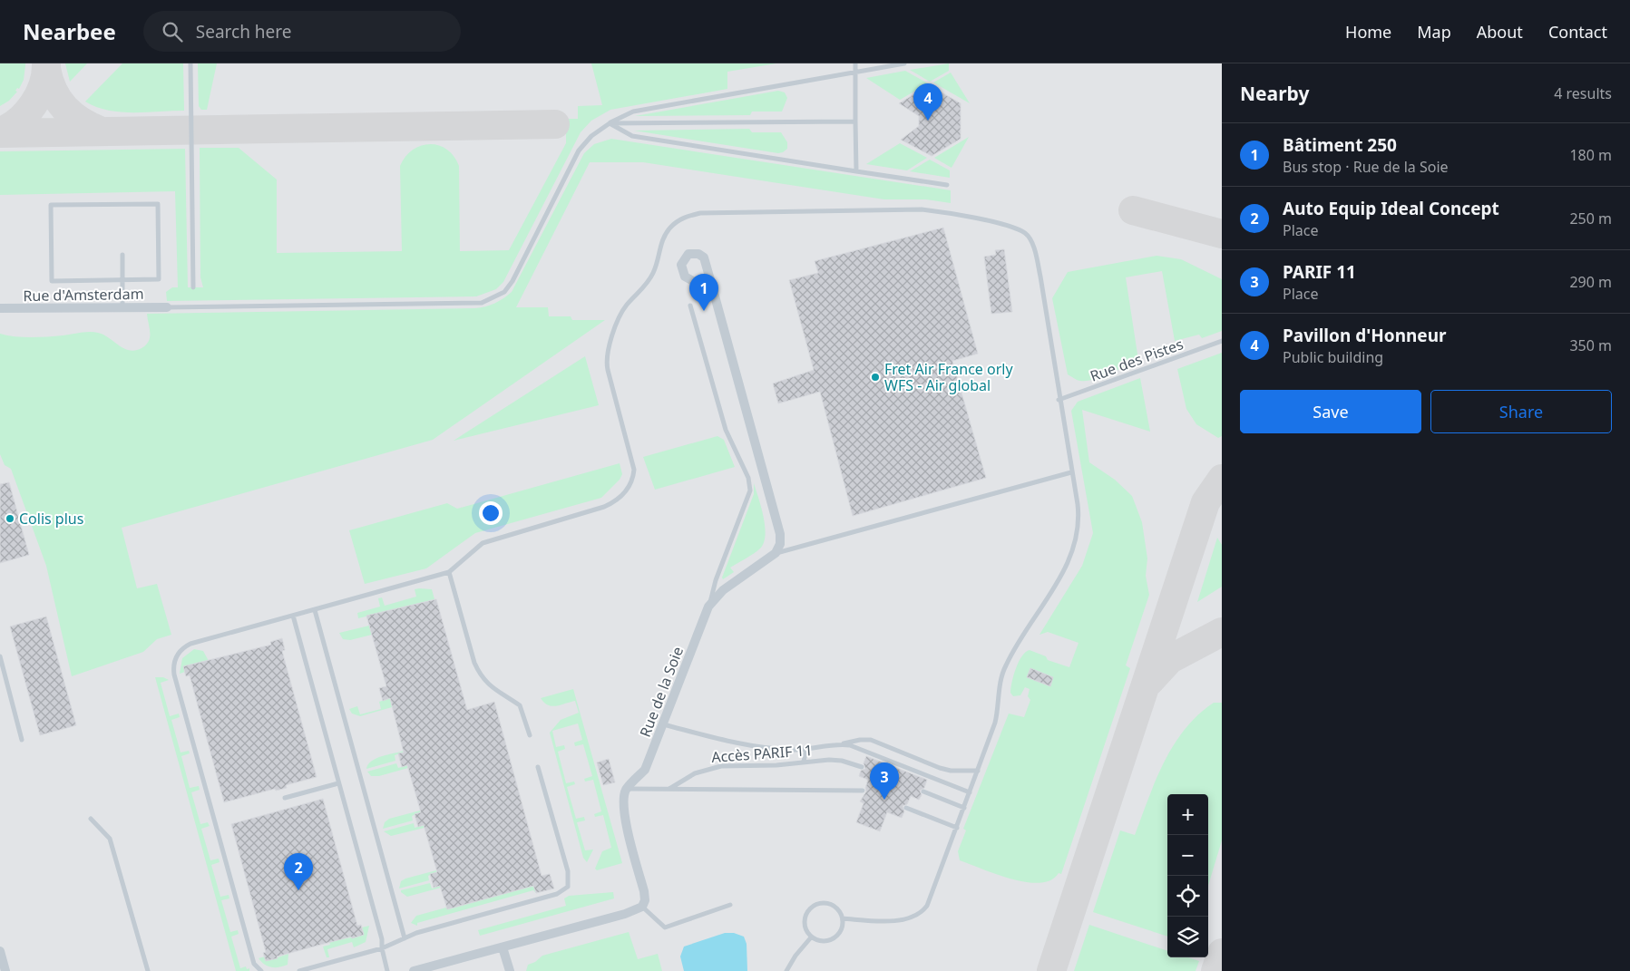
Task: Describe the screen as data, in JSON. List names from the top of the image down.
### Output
{
  "streets": {
    "street": ["Rue d'Amsterdam", "Rue de la Soie"],
    "lane": ["Rue des Pistes", "Accès PARIF 11"]
  },
  "places": ["Fret Air France orly WFS - Air global", "Colis plus"],
  "page": {
    "header": "Nearbee",
    "search": "Search here",
    "nav": [
      "Home",
      "Map",
      "About",
      "Contact"
    ],
    "heading": ["Nearby", "4 results"],
    "pins": [
      "4",
      "1",
      "3",
      "2"
    ],
    "list": [
      {
        "mark": "1",
        "name": "Bâtiment 250",
        "note": "Bus stop · Rue de la Soie",
        "value": "180 m"
      },
      {
        "mark": "2",
        "name": "Auto Equip Ideal Concept",
        "note": "Place",
        "value": "250 m"
      },
      {
        "mark": "3",
        "name": "PARIF 11",
        "note": "Place",
        "value": "290 m"
      },
      {
        "mark": "4",
        "name": "Pavillon d'Honneur",
        "note": "Public building",
        "value": "350 m"
      }
    ],
    "buttons": ["Save", "Share"],
    "map_buttons": ["+", "−"]
  }
}
